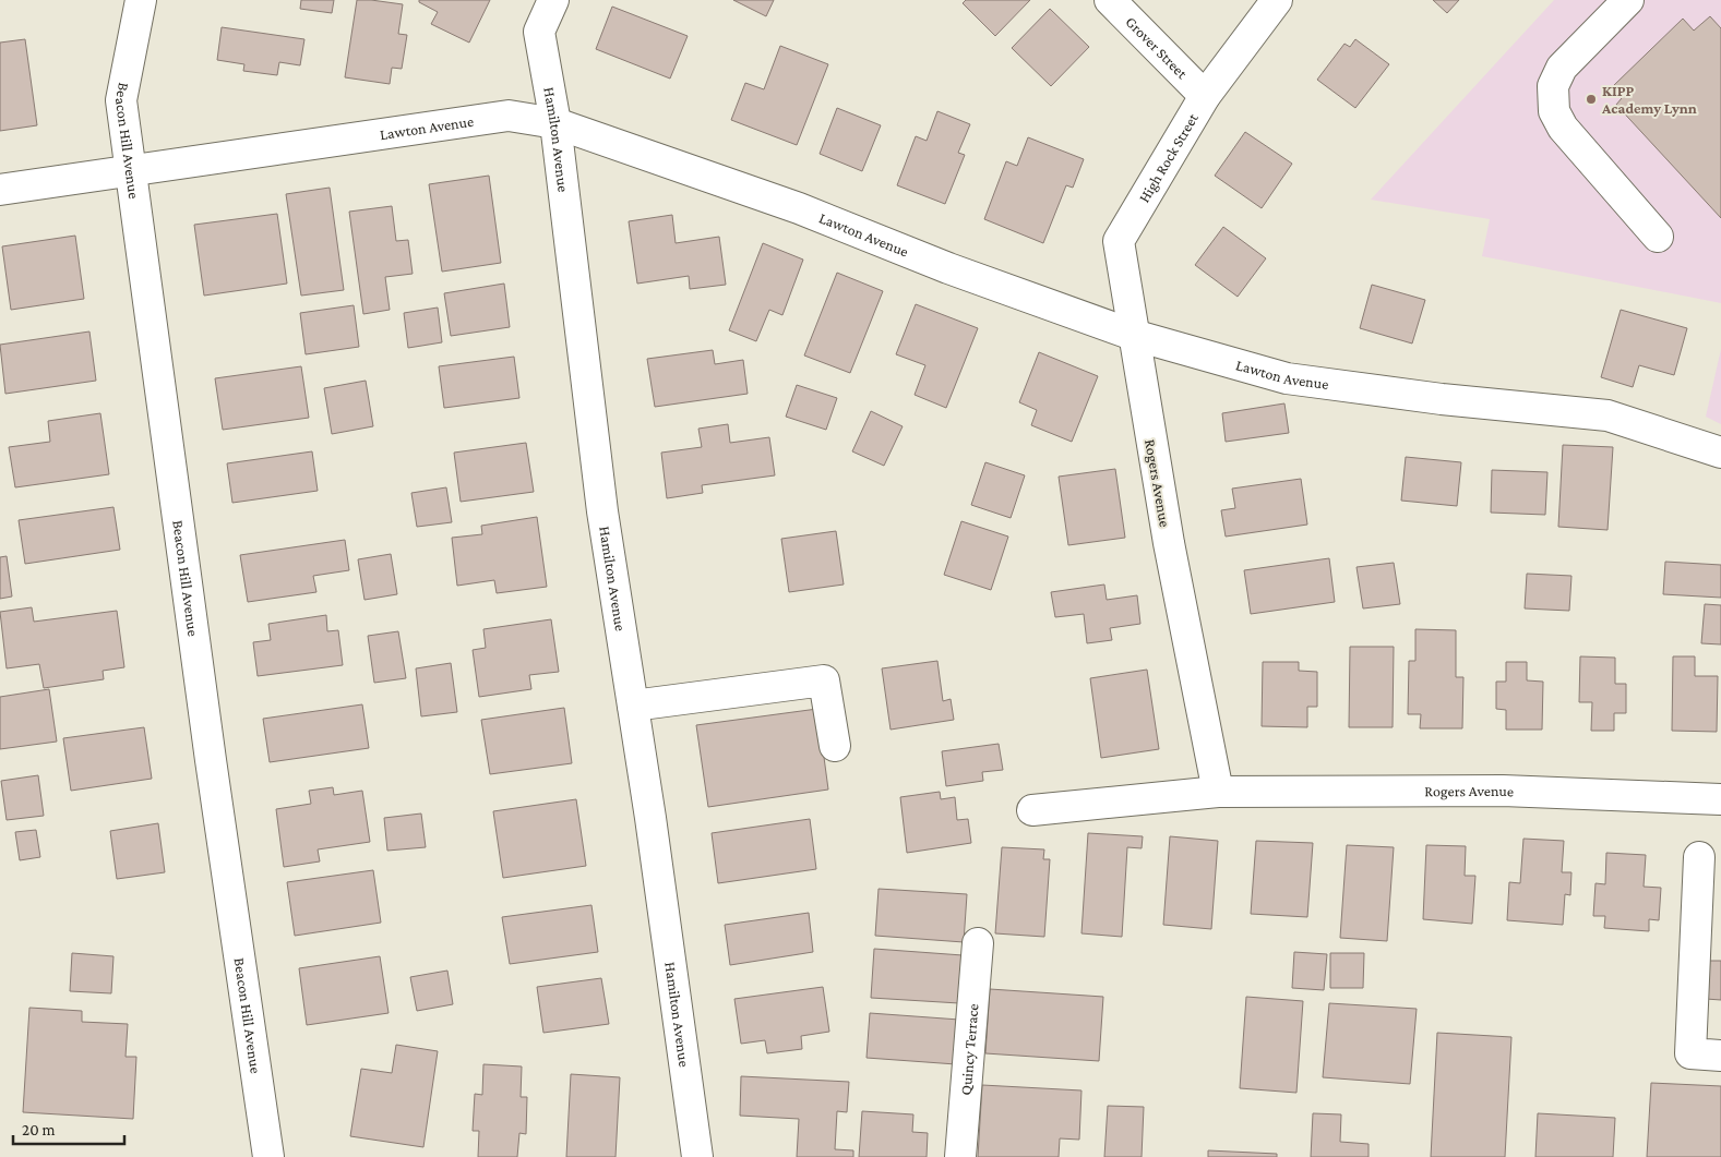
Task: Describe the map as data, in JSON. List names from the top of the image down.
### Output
{
  "streets": {
    "street": [
      "Grover Street",
      "Lawton Avenue",
      "Hamilton Avenue",
      "Beacon Hill Avenue",
      "High Rock Street",
      "Rogers Avenue",
      "Quincy Terrace"
    ]
  },
  "crossings": [
    ["Grover Street", "High Rock Street"],
    ["Lawton Avenue", "Hamilton Avenue"],
    ["Lawton Avenue", "Beacon Hill Avenue"],
    ["Lawton Avenue", "High Rock Street"],
    ["Lawton Avenue", "Rogers Avenue"],
    ["High Rock Street", "Rogers Avenue"]
  ],
  "places": ["KIPP Academy Lynn"],
  "scale_bar": "20 m"
}
